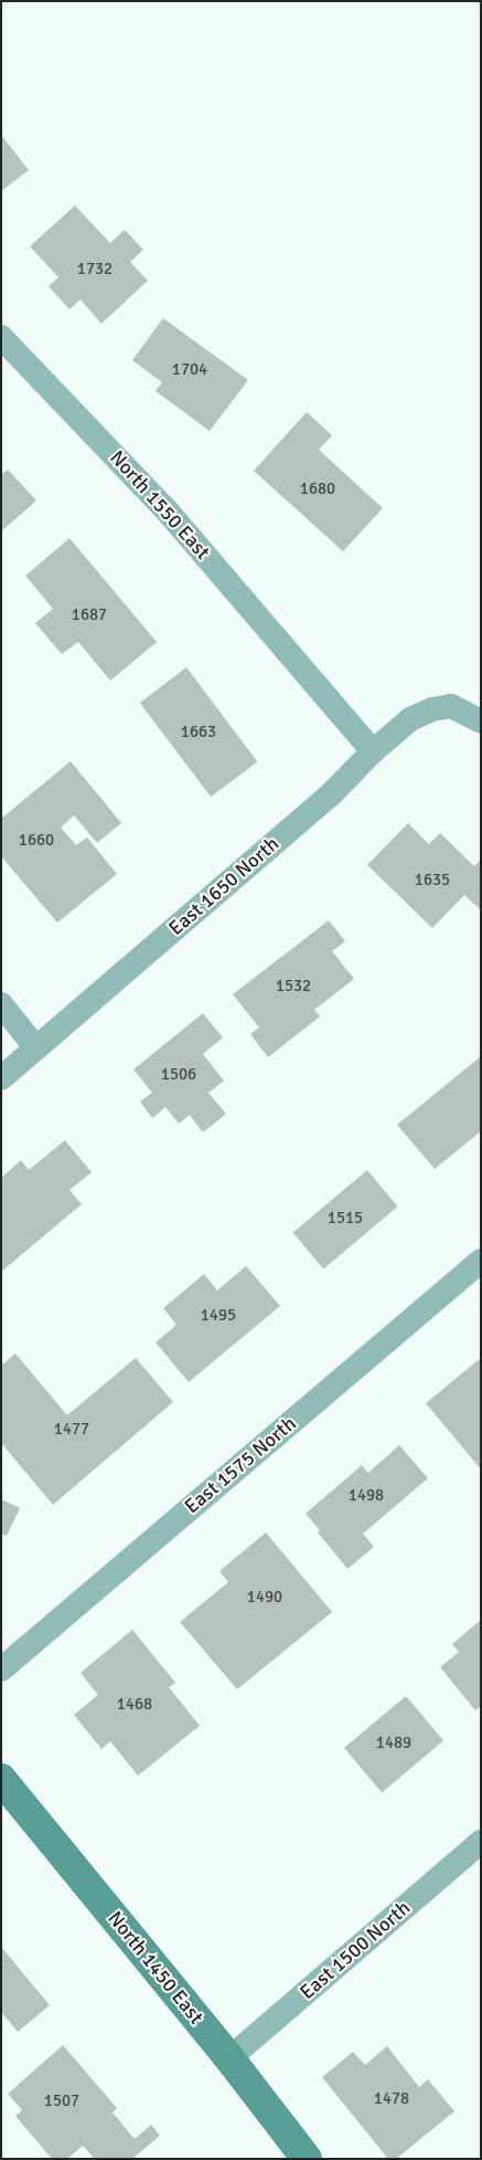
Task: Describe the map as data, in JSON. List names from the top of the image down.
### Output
{
  "streets": {
    "street": [
      "North 1550 East",
      "East 1650 North",
      "East 1575 North",
      "East 1500 North",
      "North 1450 East"
    ]
  },
  "crossings": [
    ["North 1550 East", "East 1650 North"],
    ["East 1500 North", "North 1450 East"]
  ],
  "house_numbers": [
    "1732",
    "1704",
    "1680",
    "1687",
    "1663",
    "1660",
    "1635",
    "1532",
    "1506",
    "1515",
    "1495",
    "1477",
    "1498",
    "1490",
    "1468",
    "1489",
    "1478",
    "1507"
  ]
}
